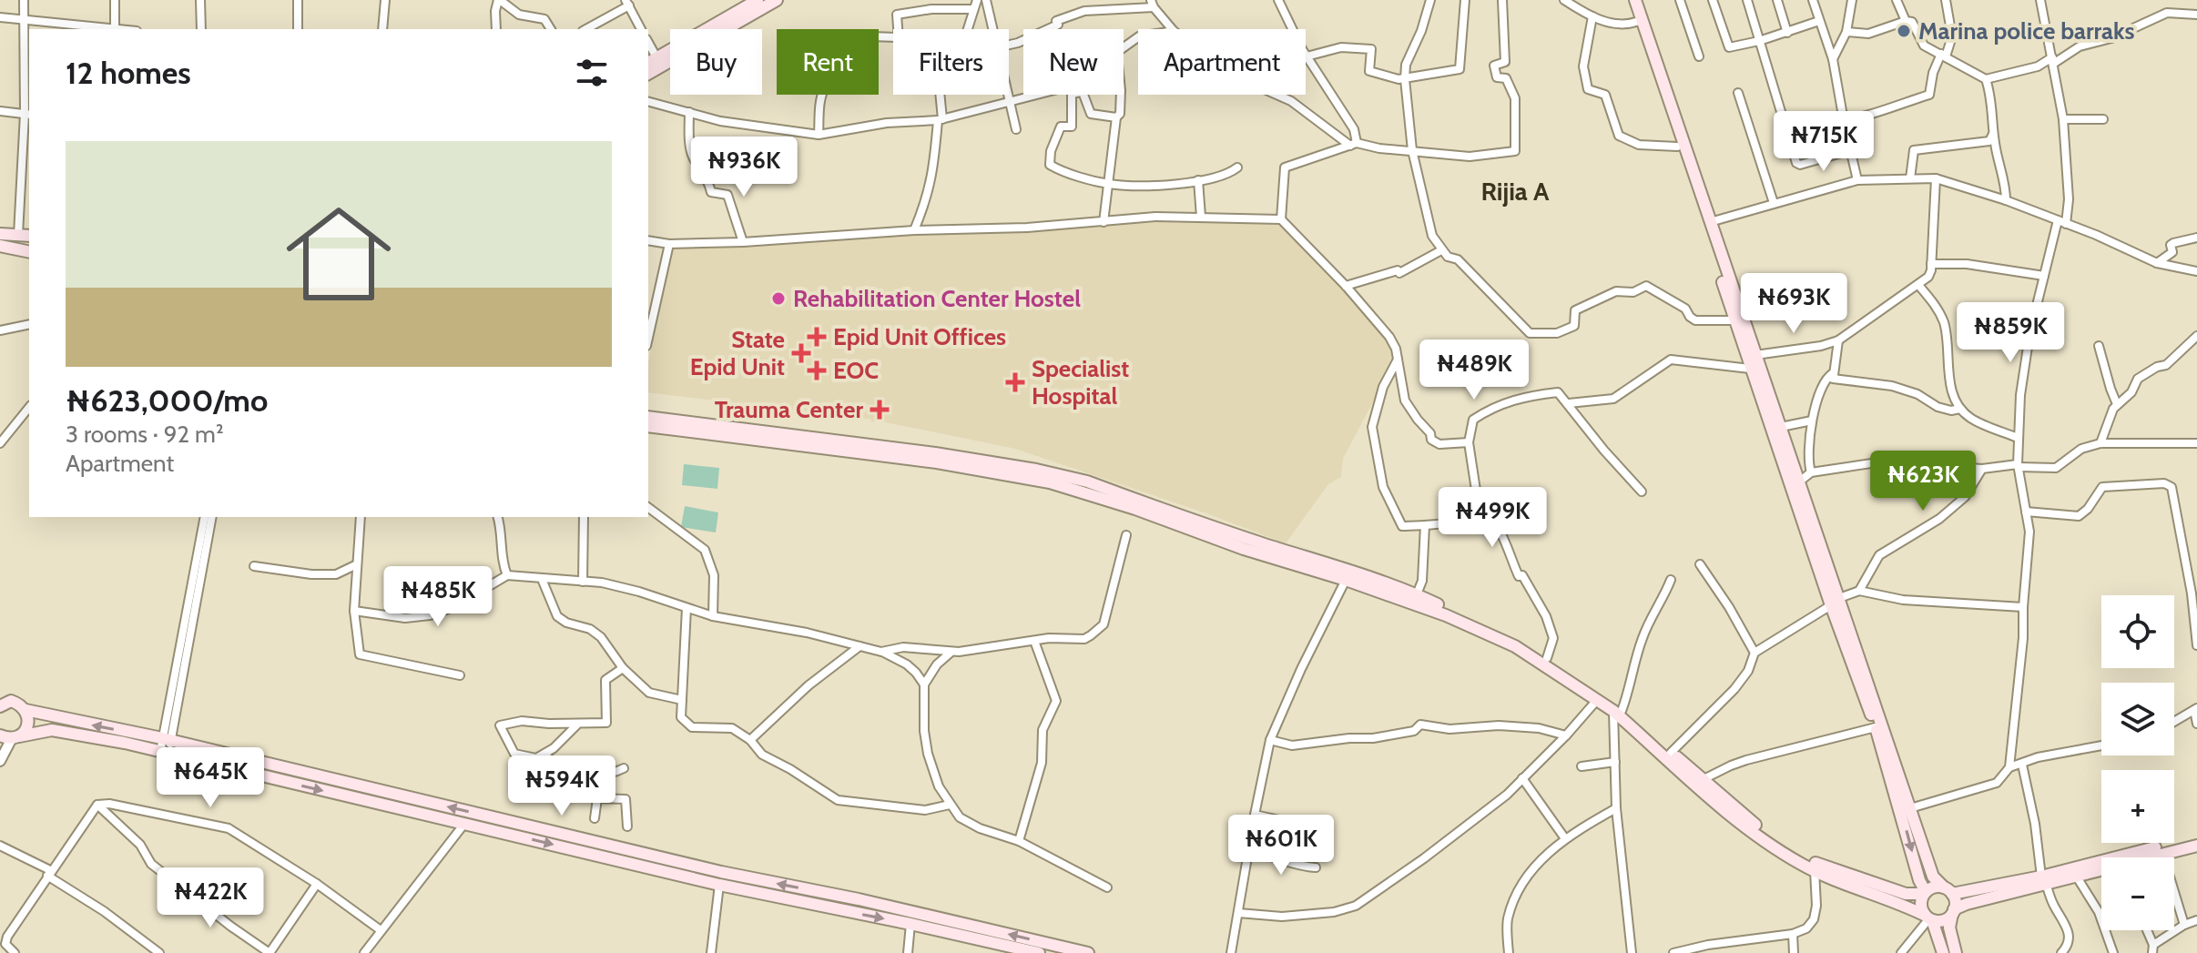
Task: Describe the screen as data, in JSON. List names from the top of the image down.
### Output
{
  "districts": ["Rijia A"],
  "places": {
    "other": ["Marina police barraks", "Rehabilitation Center Hostel"],
    "health": [
      "Epid Unit Offices",
      "State Epid Unit",
      "EOC",
      "Specialist Hospital",
      "Trauma Center"
    ]
  },
  "page": {
    "chip": [
      "Buy",
      "Rent",
      "Filters",
      "New",
      "Apartment"
    ],
    "heading": "12 homes",
    "price": [
      "₦715K",
      "₦936K",
      "₦693K",
      "₦859K",
      "₦489K",
      "₦623K",
      "₦499K",
      "₦485K",
      "₦645K",
      "₦594K",
      "₦601K",
      "₦422K"
    ],
    "list": [
      {
        "name": "₦623,000/mo",
        "note": "3 rooms · 92 m² · Apartment"
      }
    ],
    "map_buttons": ["+", "−"]
  }
}
